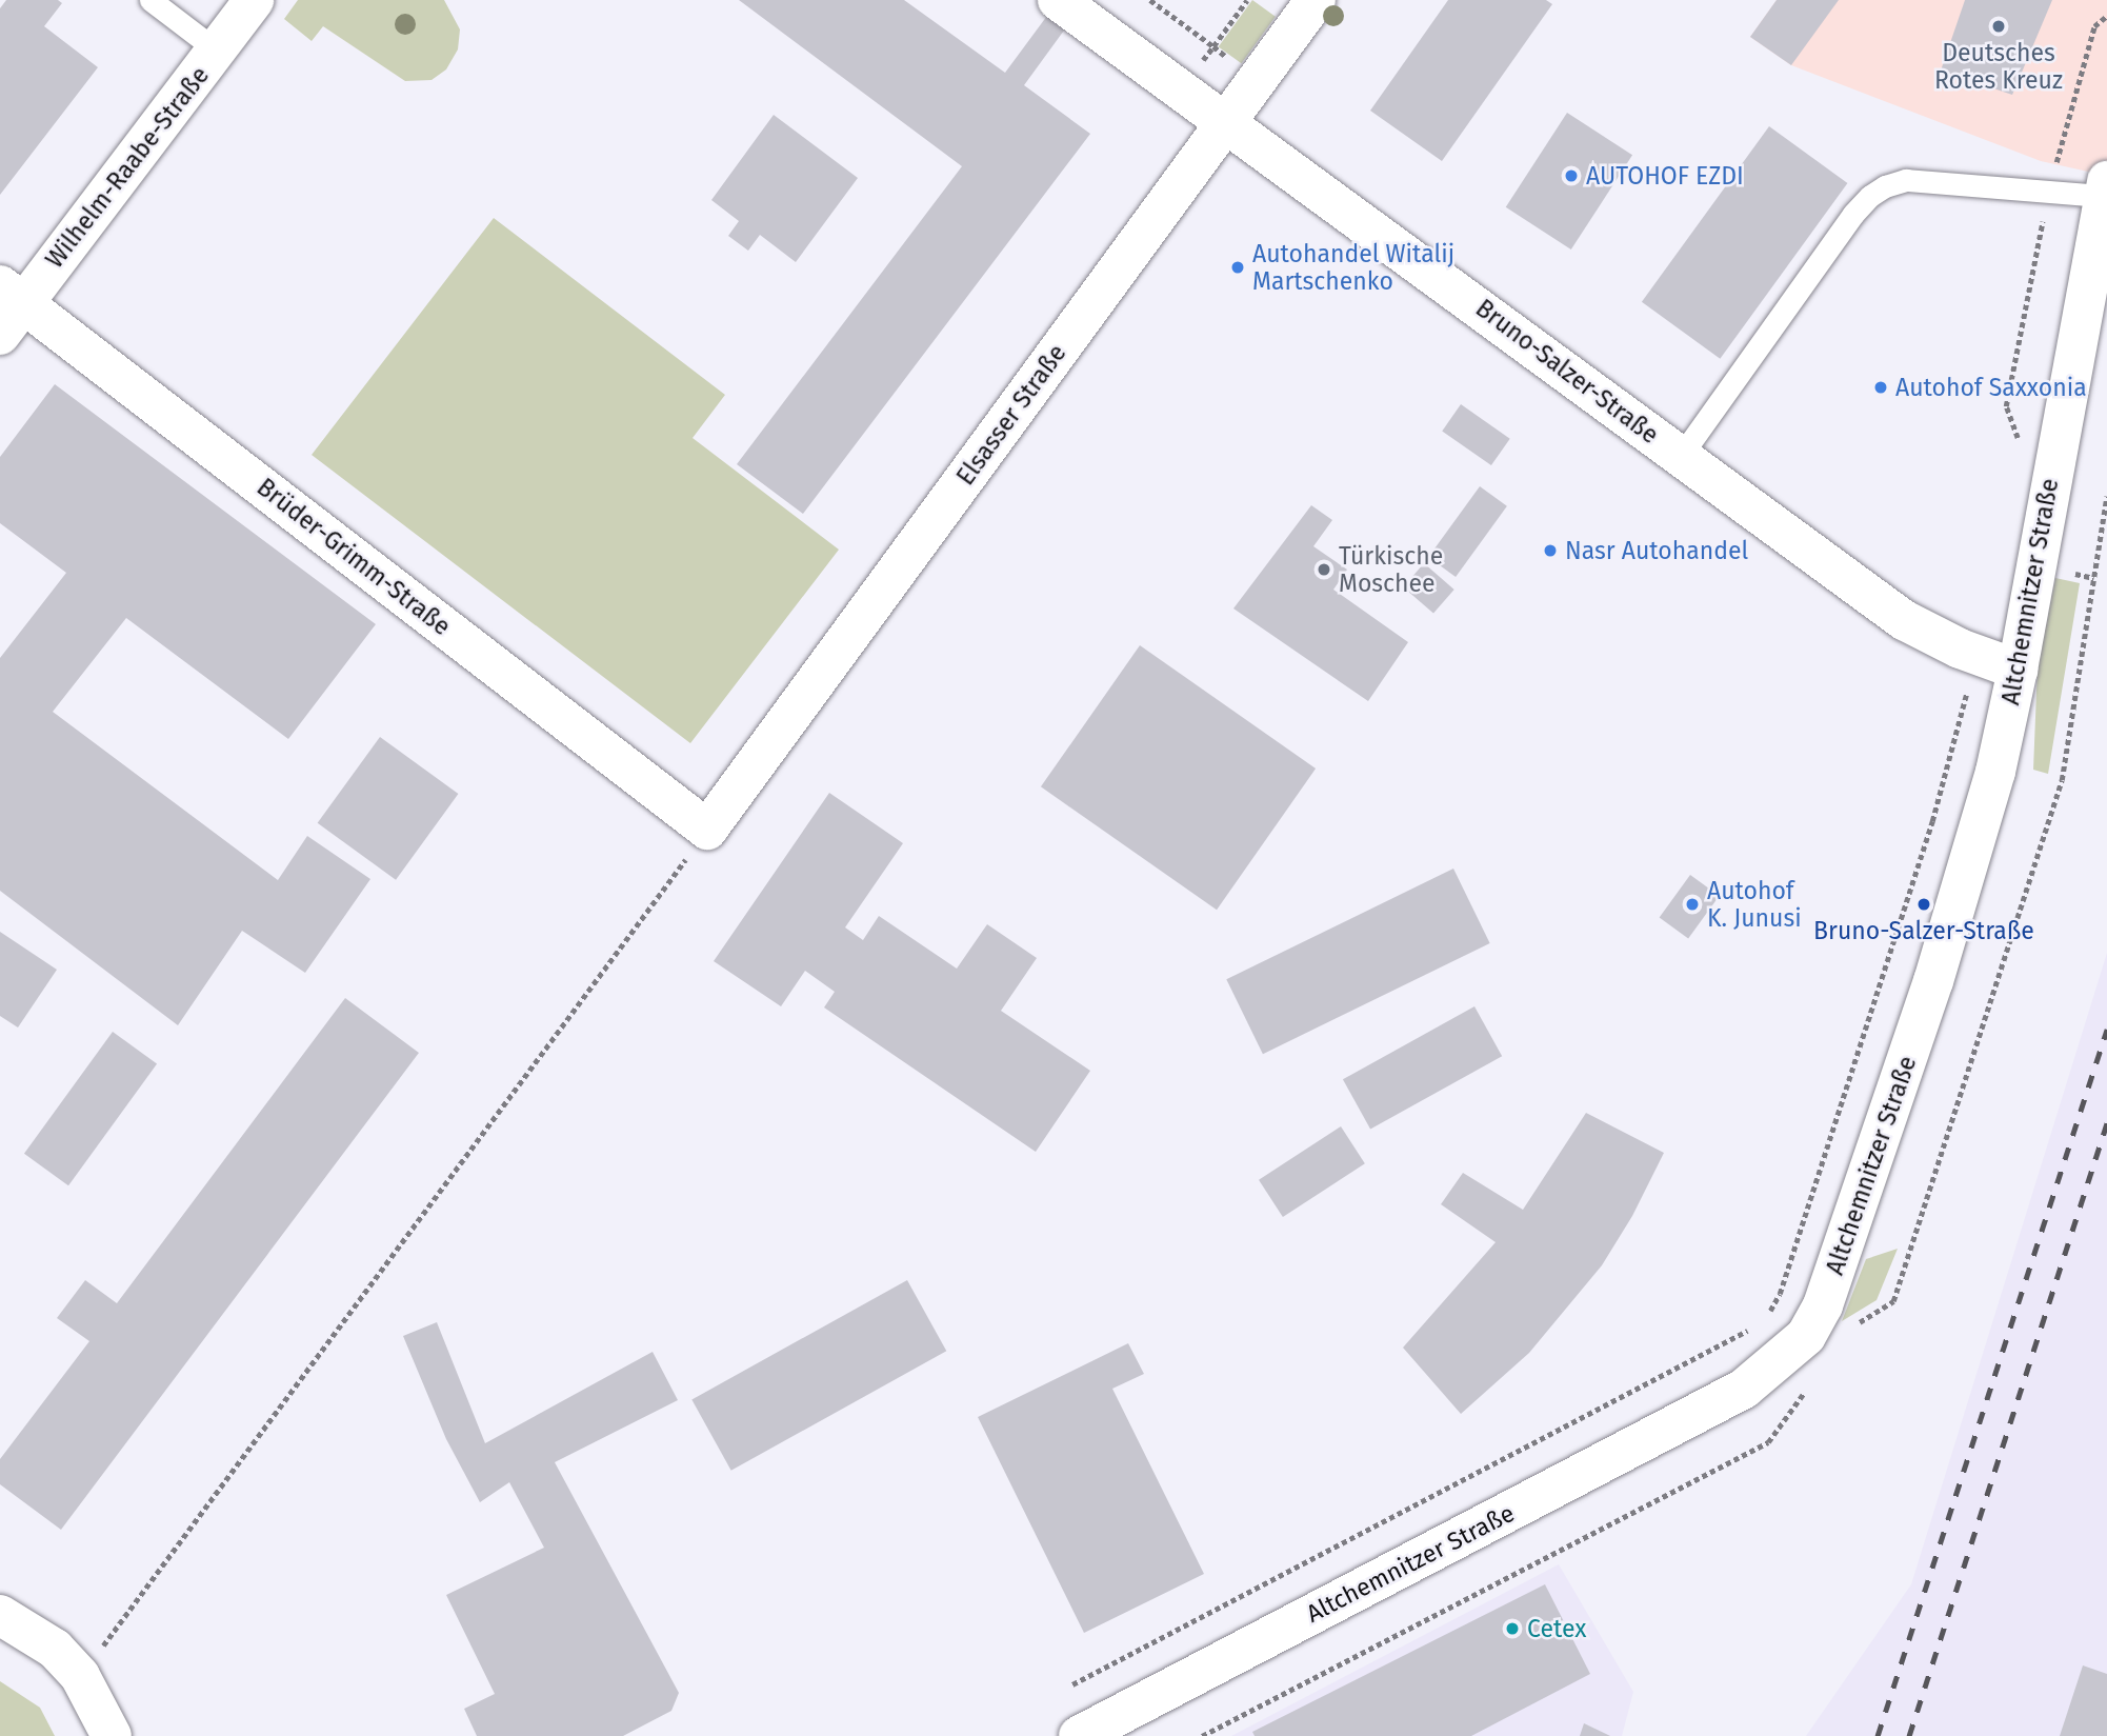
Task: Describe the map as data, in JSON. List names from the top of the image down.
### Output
{
  "streets": {
    "street": [
      "Wilhelm-Raabe-Straße",
      "Bruno-Salzer-Straße",
      "Elsasser Straße",
      "Brüder-Grimm-Straße",
      "Altchemnitzer Straße"
    ]
  },
  "crossings": [
    ["Wilhelm-Raabe-Straße", "Brüder-Grimm-Straße"],
    ["Bruno-Salzer-Straße", "Elsasser Straße"],
    ["Bruno-Salzer-Straße", "Altchemnitzer Straße"],
    ["Elsasser Straße", "Brüder-Grimm-Straße"]
  ],
  "places": [
    "Deutsches Rotes Kreuz",
    "AUTOHOF EZDI",
    "Autohandel Witalij Martschenko",
    "Autohof Saxxonia",
    "Nasr Autohandel",
    "Türkische Moschee",
    "Autohof K. Junusi",
    "Bruno-Salzer-Straße",
    "Cetex"
  ]
}
